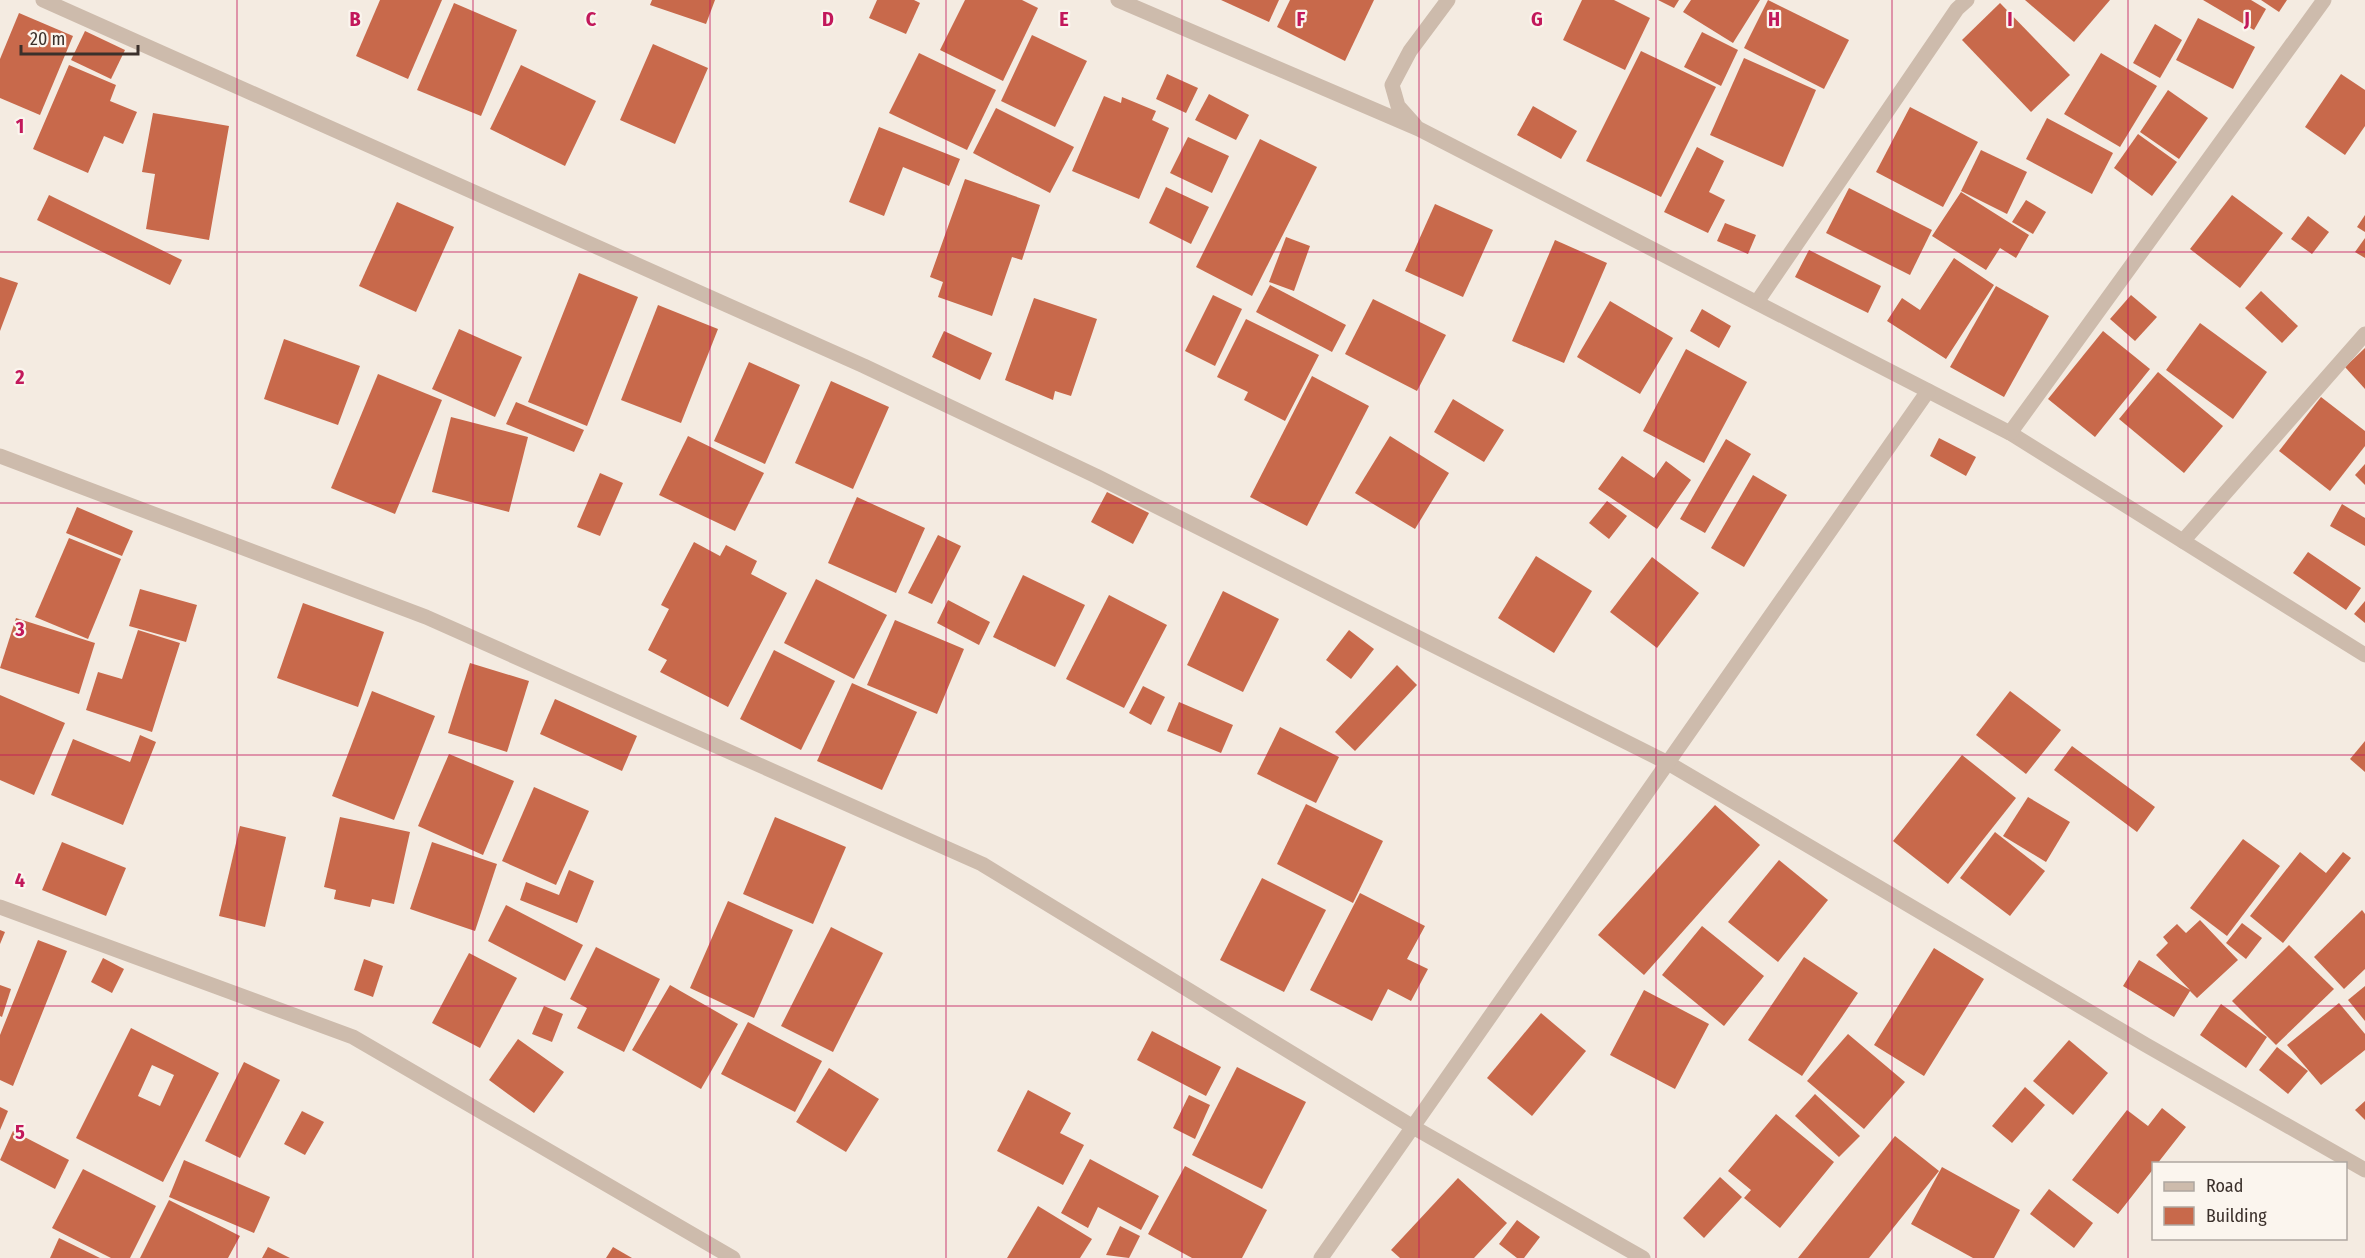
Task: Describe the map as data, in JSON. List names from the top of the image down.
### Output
{
  "legend": ["Road", "Building"],
  "scale_bar": "20 m",
  "grid": {
    "columns": [
      "B",
      "C",
      "D",
      "E",
      "F",
      "G",
      "H",
      "I",
      "J"
    ],
    "rows": [
      "1",
      "2",
      "3",
      "4",
      "5"
    ]
  }
}
